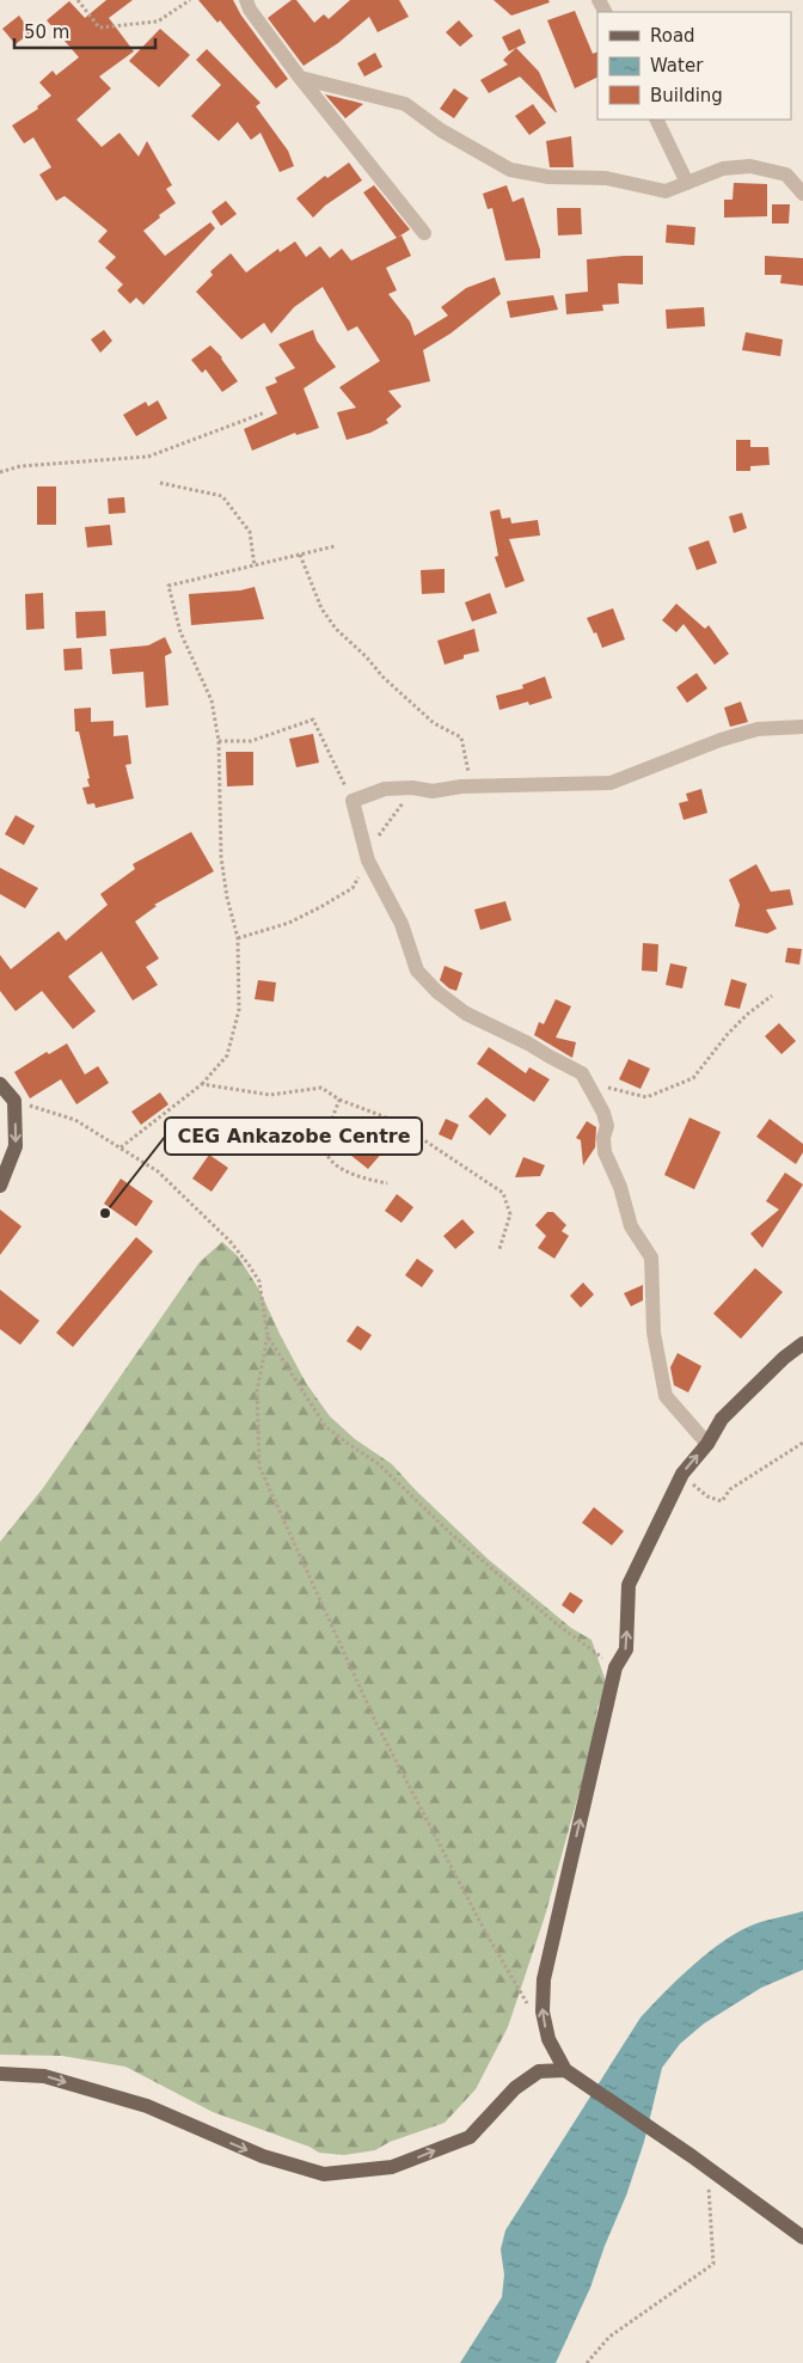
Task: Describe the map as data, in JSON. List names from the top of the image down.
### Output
{
  "places": ["CEG Ankazobe Centre"],
  "legend": ["Road", "Water", "Building"],
  "scale_bar": "50 m"
}
